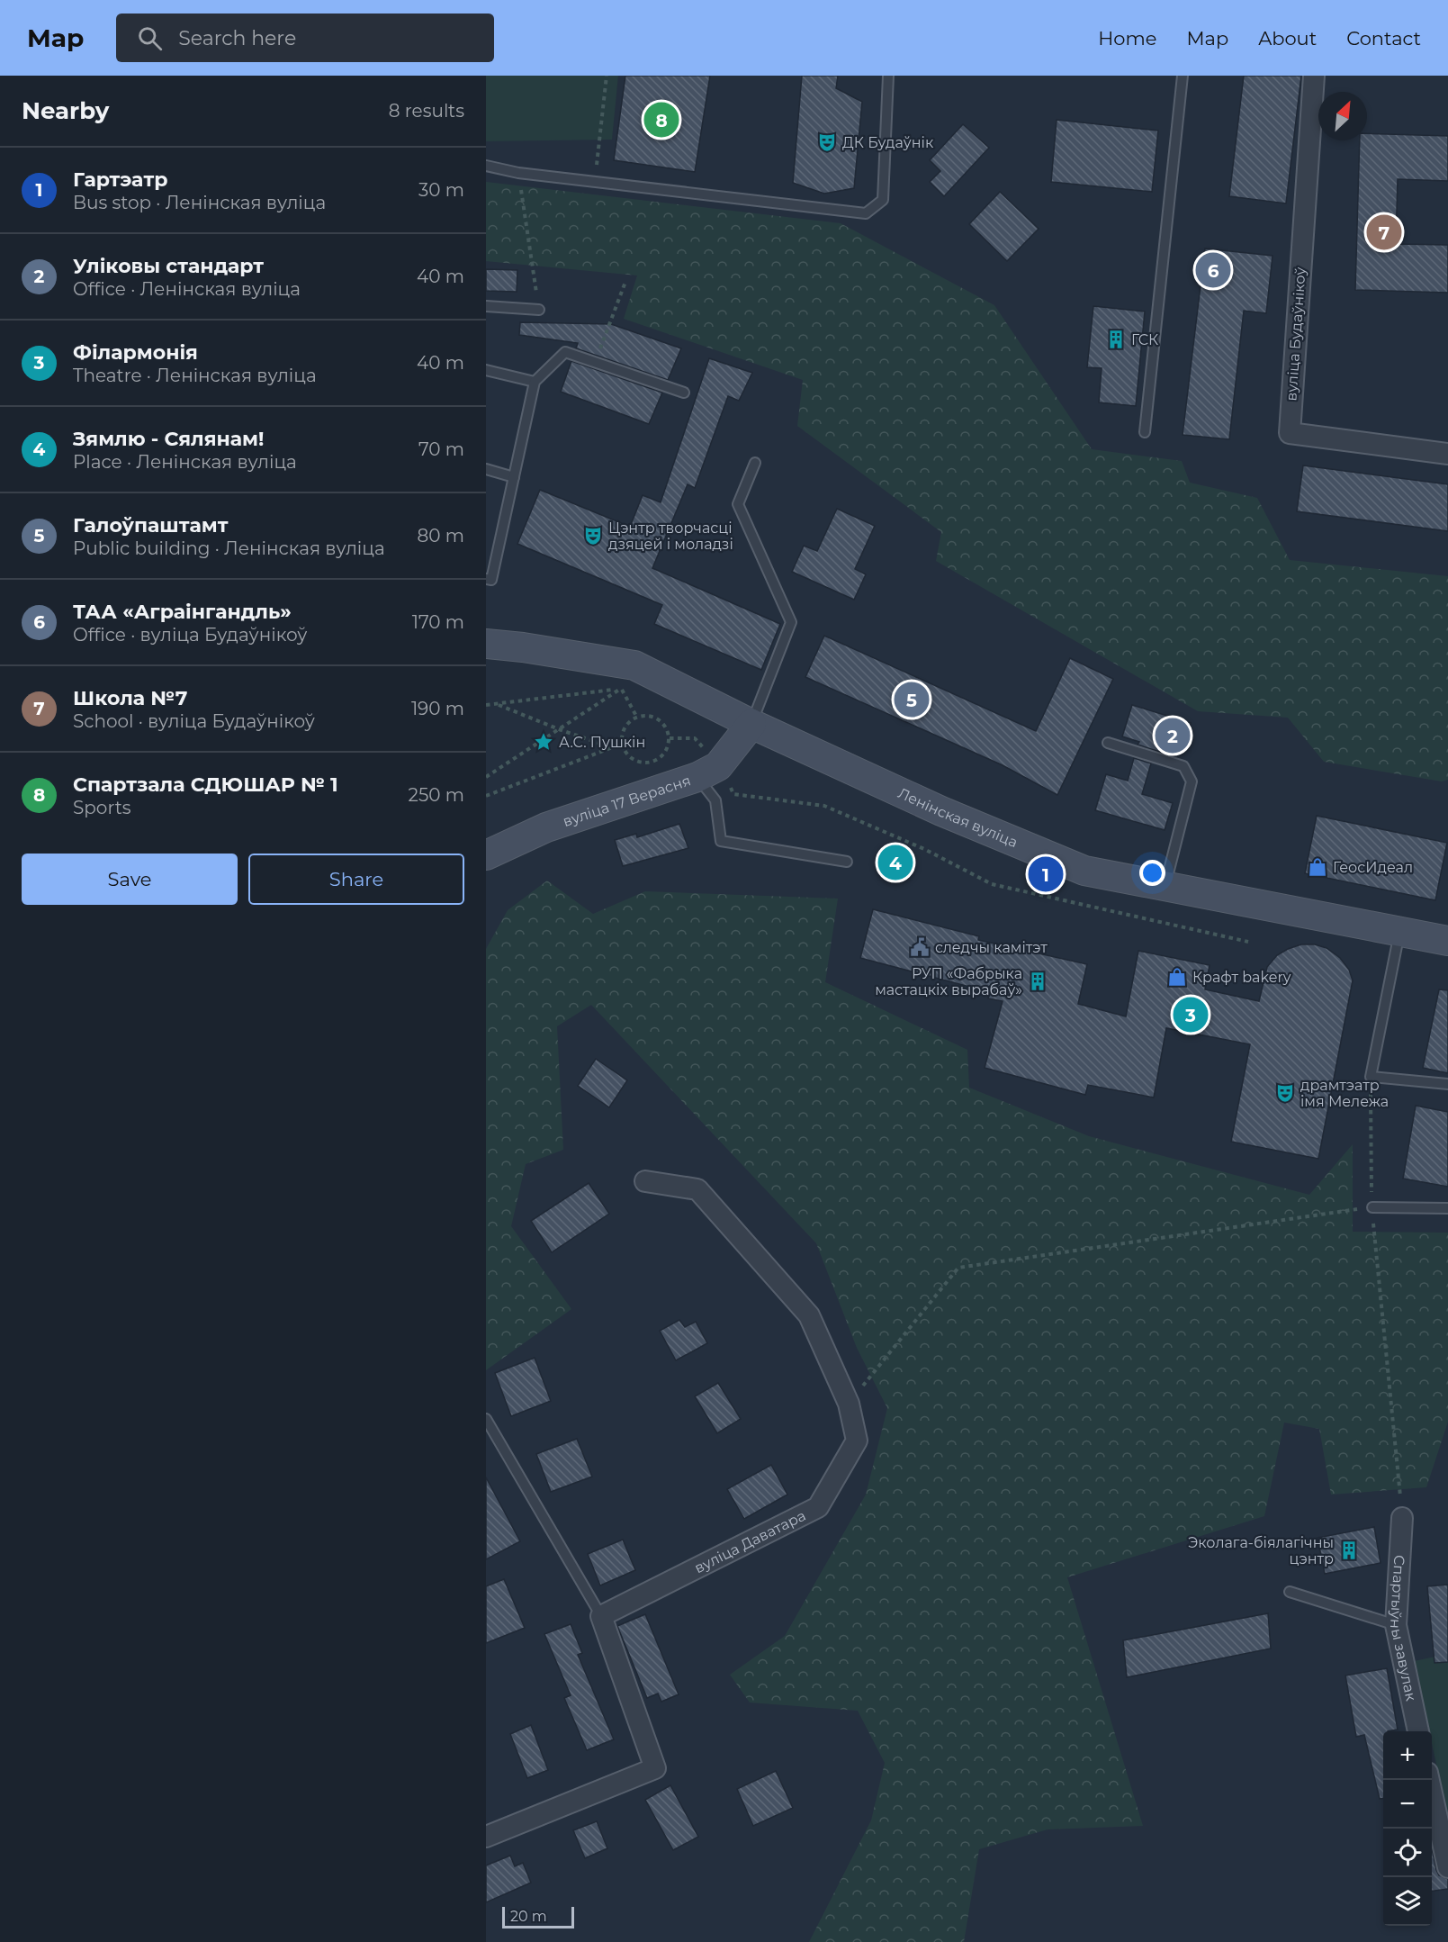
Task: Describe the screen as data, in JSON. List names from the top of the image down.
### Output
{
  "streets": {
    "main road": ["вуліца 17 Верасня", "Ленінская вуліца"],
    "street": ["вуліца Будаўнікоў", "вуліца Даватара", "Спартыўны завулак"]
  },
  "places": {
    "theatre": ["ДК Будаўнік", "Цэнтр творчасці дзяцей і моладзі", "драмтэатр імя Мележа"],
    "building": ["ГСК", "РУП «Фабрыка мастацкіх вырабаў»", "Эколага-біялагічны цэнтр"],
    "place": ["А.С. Пушкін"],
    "shop": ["ГеосИдеал", "Крафт bakery"],
    "public building": ["следчы камітэт"]
  },
  "scale_bar": "20 m",
  "north": "top right",
  "page": {
    "header": "Map",
    "search": "Search here",
    "nav": [
      "Home",
      "Map",
      "About",
      "Contact"
    ],
    "heading": ["Nearby", "8 results"],
    "pins": [
      "8",
      "7",
      "6",
      "5",
      "2",
      "4",
      "1",
      "3"
    ],
    "list": [
      {
        "mark": "1",
        "name": "Гартэатр",
        "note": "Bus stop · Ленінская вуліца",
        "value": "30 m"
      },
      {
        "mark": "2",
        "name": "Уліковы стандарт",
        "note": "Office · Ленінская вуліца",
        "value": "40 m"
      },
      {
        "mark": "3",
        "name": "Філармонія",
        "note": "Theatre · Ленінская вуліца",
        "value": "40 m"
      },
      {
        "mark": "4",
        "name": "Зямлю - Сялянам!",
        "note": "Place · Ленінская вуліца",
        "value": "70 m"
      },
      {
        "mark": "5",
        "name": "Галоўпаштамт",
        "note": "Public building · Ленінская вуліца",
        "value": "80 m"
      },
      {
        "mark": "6",
        "name": "ТАА «Аграінгандль»",
        "note": "Office · вуліца Будаўнікоў",
        "value": "170 m"
      },
      {
        "mark": "7",
        "name": "Школа №7",
        "note": "School · вуліца Будаўнікоў",
        "value": "190 m"
      },
      {
        "mark": "8",
        "name": "Спартзала СДЮШАР № 1",
        "note": "Sports",
        "value": "250 m"
      }
    ],
    "buttons": ["Save", "Share"],
    "map_buttons": ["+", "−"],
    "scale": "20 m"
  }
}
